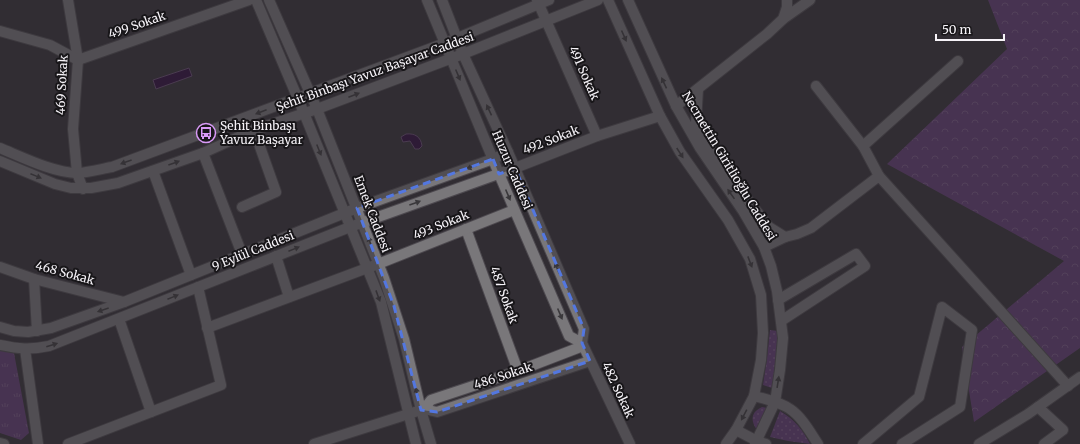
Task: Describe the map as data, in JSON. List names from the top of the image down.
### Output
{
  "streets": {
    "street": [
      "499 Sokak",
      "Şehit Binbaşı Yavuz Başayar Caddesi",
      "491 Sokak",
      "469 Sokak",
      "492 Sokak",
      "Necmettin Giritlioğlu Caddesi",
      "Huzur Caddesi",
      "Emek Caddesi",
      "493 Sokak",
      "9 Eylül Caddesi",
      "468 Sokak",
      "487 Sokak",
      "486 Sokak",
      "482 Sokak"
    ]
  },
  "crossings": [
    ["499 Sokak", "469 Sokak"],
    ["Şehit Binbaşı Yavuz Başayar Caddesi", "491 Sokak"],
    ["Şehit Binbaşı Yavuz Başayar Caddesi", "469 Sokak"],
    ["Şehit Binbaşı Yavuz Başayar Caddesi", "Huzur Caddesi"],
    ["Şehit Binbaşı Yavuz Başayar Caddesi", "Emek Caddesi"],
    ["491 Sokak", "492 Sokak"],
    ["492 Sokak", "Huzur Caddesi"],
    ["492 Sokak", "9 Eylül Caddesi"],
    ["Huzur Caddesi", "493 Sokak"],
    ["Huzur Caddesi", "9 Eylül Caddesi"],
    ["Huzur Caddesi", "486 Sokak"],
    ["Huzur Caddesi", "482 Sokak"],
    ["Emek Caddesi", "493 Sokak"],
    ["Emek Caddesi", "9 Eylül Caddesi"],
    ["Emek Caddesi", "486 Sokak"],
    ["493 Sokak", "487 Sokak"],
    ["9 Eylül Caddesi", "468 Sokak"],
    ["487 Sokak", "486 Sokak"],
    ["486 Sokak", "482 Sokak"]
  ],
  "places": {
    "bus stop": ["Şehit Binbaşı Yavuz Başayar"]
  },
  "scale_bar": "50 m"
}
